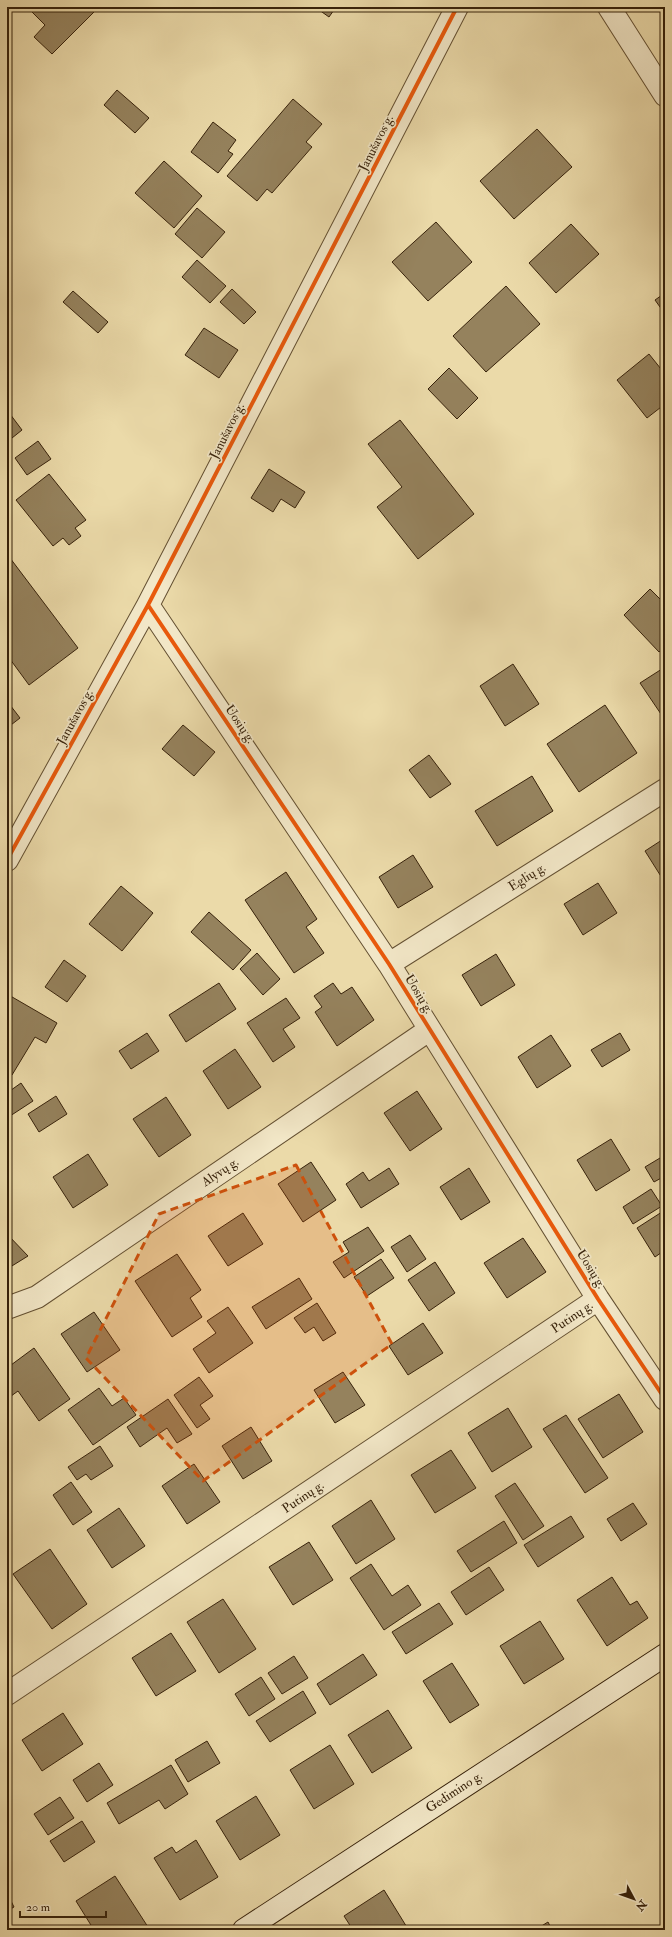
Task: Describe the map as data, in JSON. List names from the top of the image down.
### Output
{
  "streets": {
    "street": [
      "Janušavos g.",
      "Uosių g.",
      "Eglių g.",
      "Alyvų g.",
      "Putinų g.",
      "Gedimino g."
    ]
  },
  "crossings": [
    ["Janušavos g.", "Uosių g."],
    ["Uosių g.", "Eglių g."],
    ["Uosių g.", "Alyvų g."],
    ["Uosių g.", "Putinų g."]
  ],
  "scale_bar": "20 m",
  "north": "bottom right"
}
